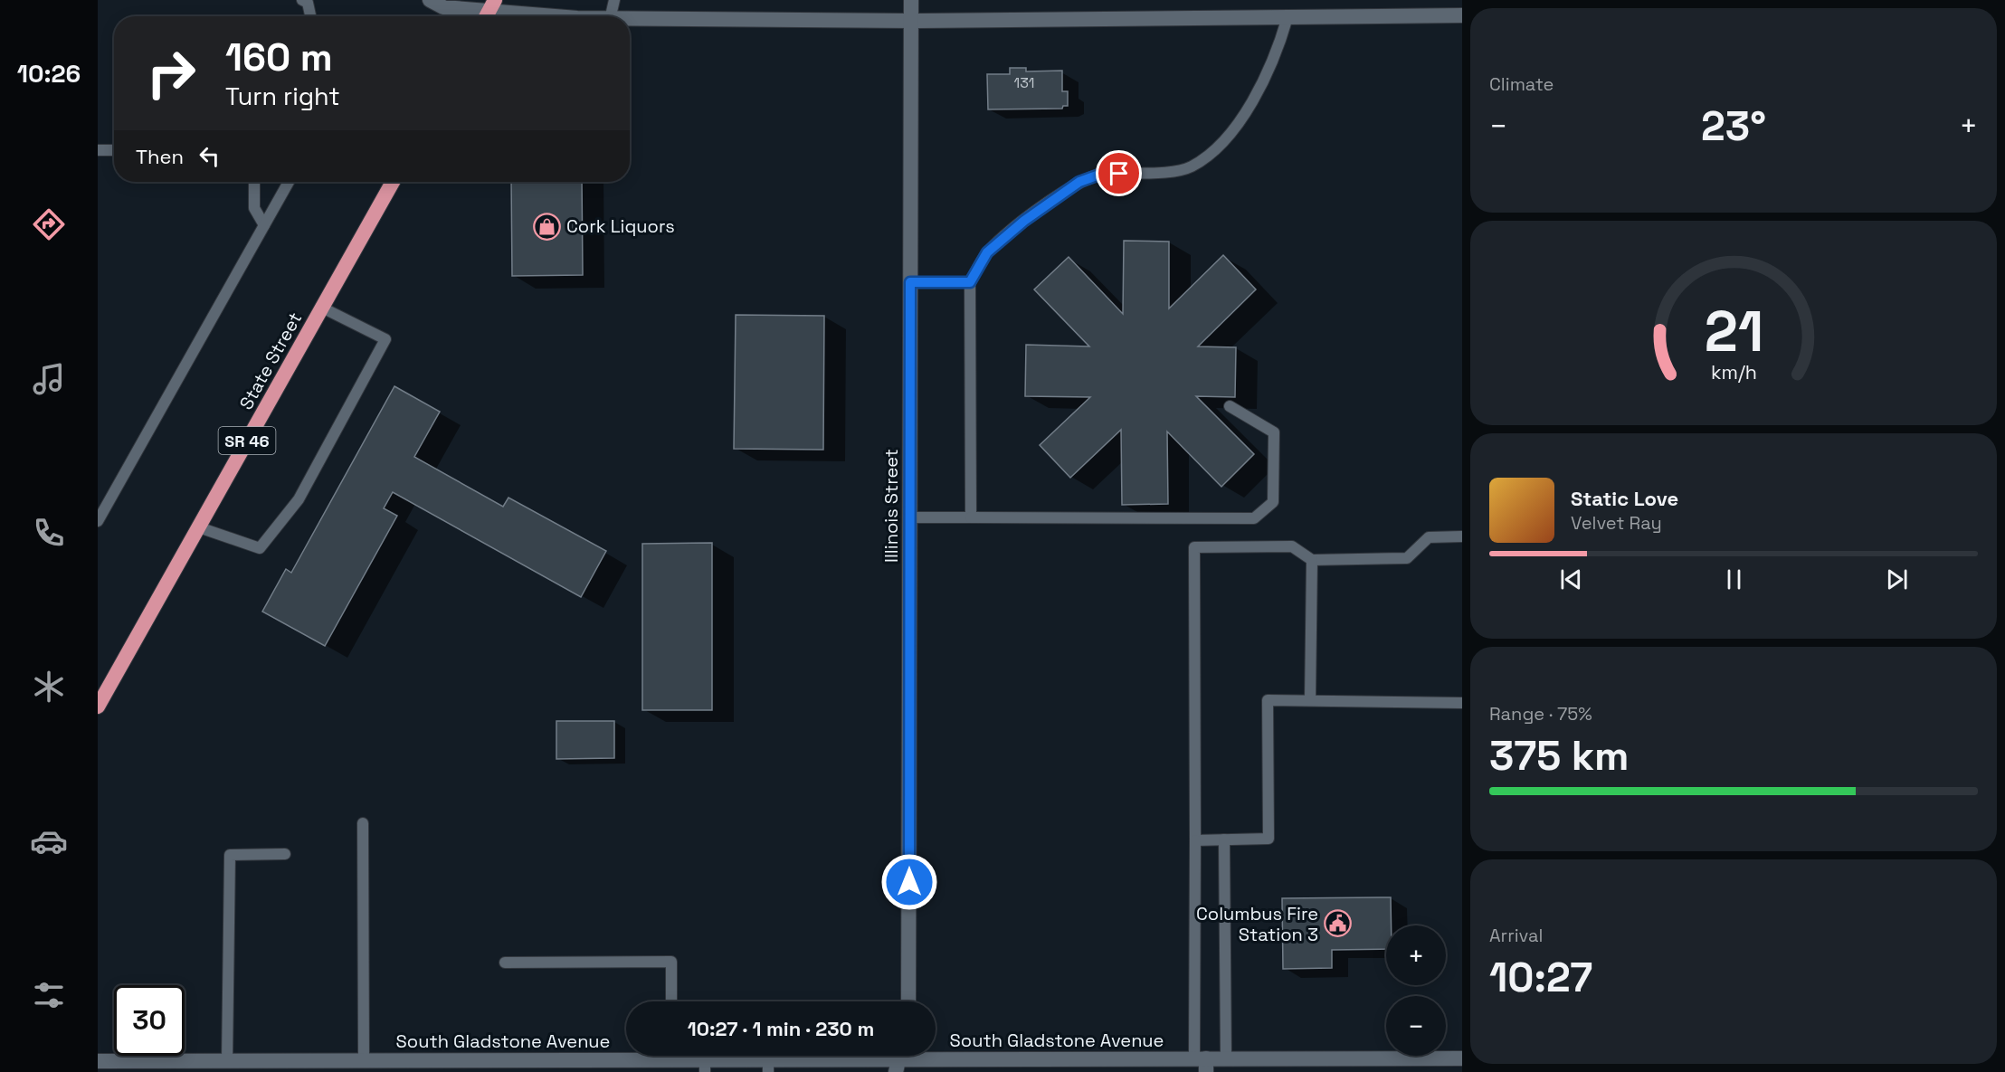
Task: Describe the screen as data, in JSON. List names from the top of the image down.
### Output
{
  "streets": {
    "highway": ["State Street", "SR 46"],
    "street": ["Illinois Street", "South Gladstone Avenue"]
  },
  "places": {
    "shop": ["Cork Liquors"],
    "public building": ["Columbus Fire Station 3"]
  },
  "house_numbers": ["131"],
  "page": {
    "tabs": "10:26",
    "tile": [
      "Climate",
      ["Range · 75%", "375 km"],
      ["Arrival", "10:27"]
    ],
    "turn": ["160 m", "Turn right"],
    "heat": ["−", "23°", "+"],
    "then": "Then",
    "song": ["Static Love", "Velvet Ray"],
    "map_buttons": ["+", "−"],
    "limit": "30",
    "trip": "10:27 · 1 min · 230 m",
    "gauge": ["21", "km/h"]
  }
}
